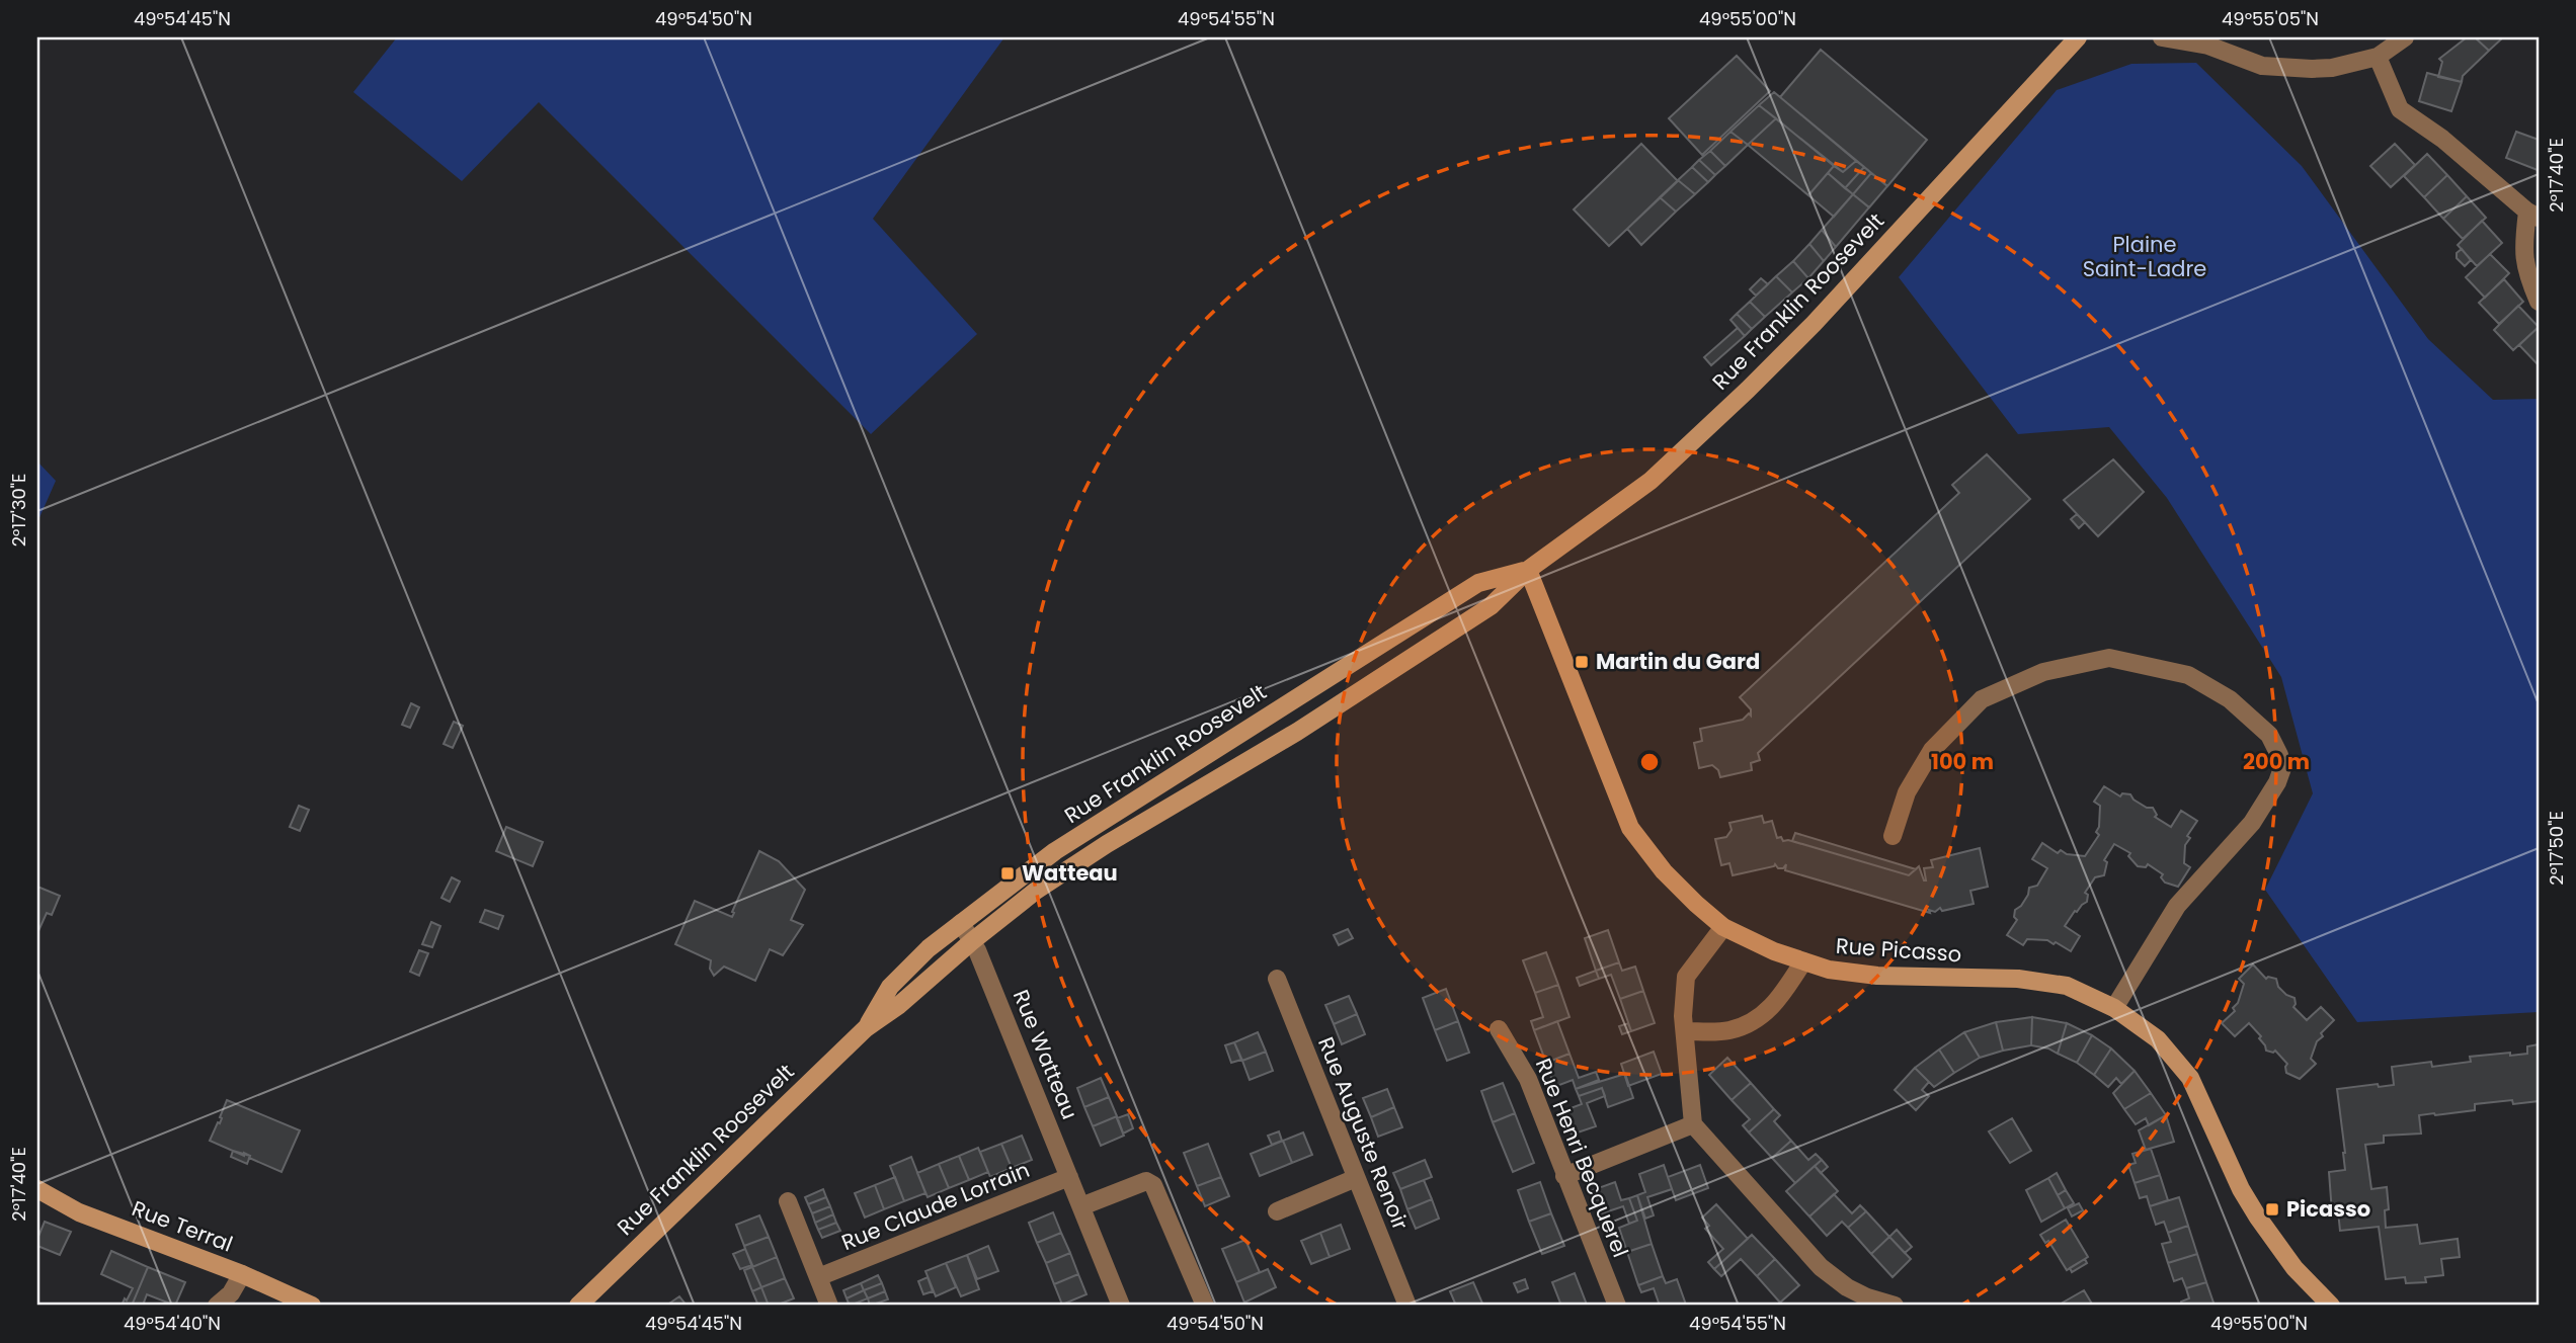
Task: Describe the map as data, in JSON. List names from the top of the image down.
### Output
{
  "streets": {
    "main road": ["Rue Franklin Roosevelt", "Rue Picasso", "Rue Terral"],
    "street": [
      "Rue Watteau",
      "Rue Auguste Renoir",
      "Rue Henri Becquerel",
      "Rue Claude Lorrain"
    ]
  },
  "crossings": [
    ["Rue Franklin Roosevelt", "Rue Picasso"],
    ["Rue Franklin Roosevelt", "Rue Watteau"],
    ["Rue Watteau", "Rue Claude Lorrain"]
  ],
  "parks": ["Plaine Saint-Ladre"],
  "places": {
    "transit": ["Martin du Gard", "Watteau", "Picasso"]
  },
  "coordinates": [
    "49°54'45\"N",
    "49°54'50\"N",
    "49°54'55\"N",
    "49°55'00\"N",
    "49°55'05\"N",
    "2°17'40\"E",
    "2°17'30\"E",
    "2°17'50\"E",
    "49°54'40\"N"
  ],
  "rings": ["100 m", "200 m"]
}
